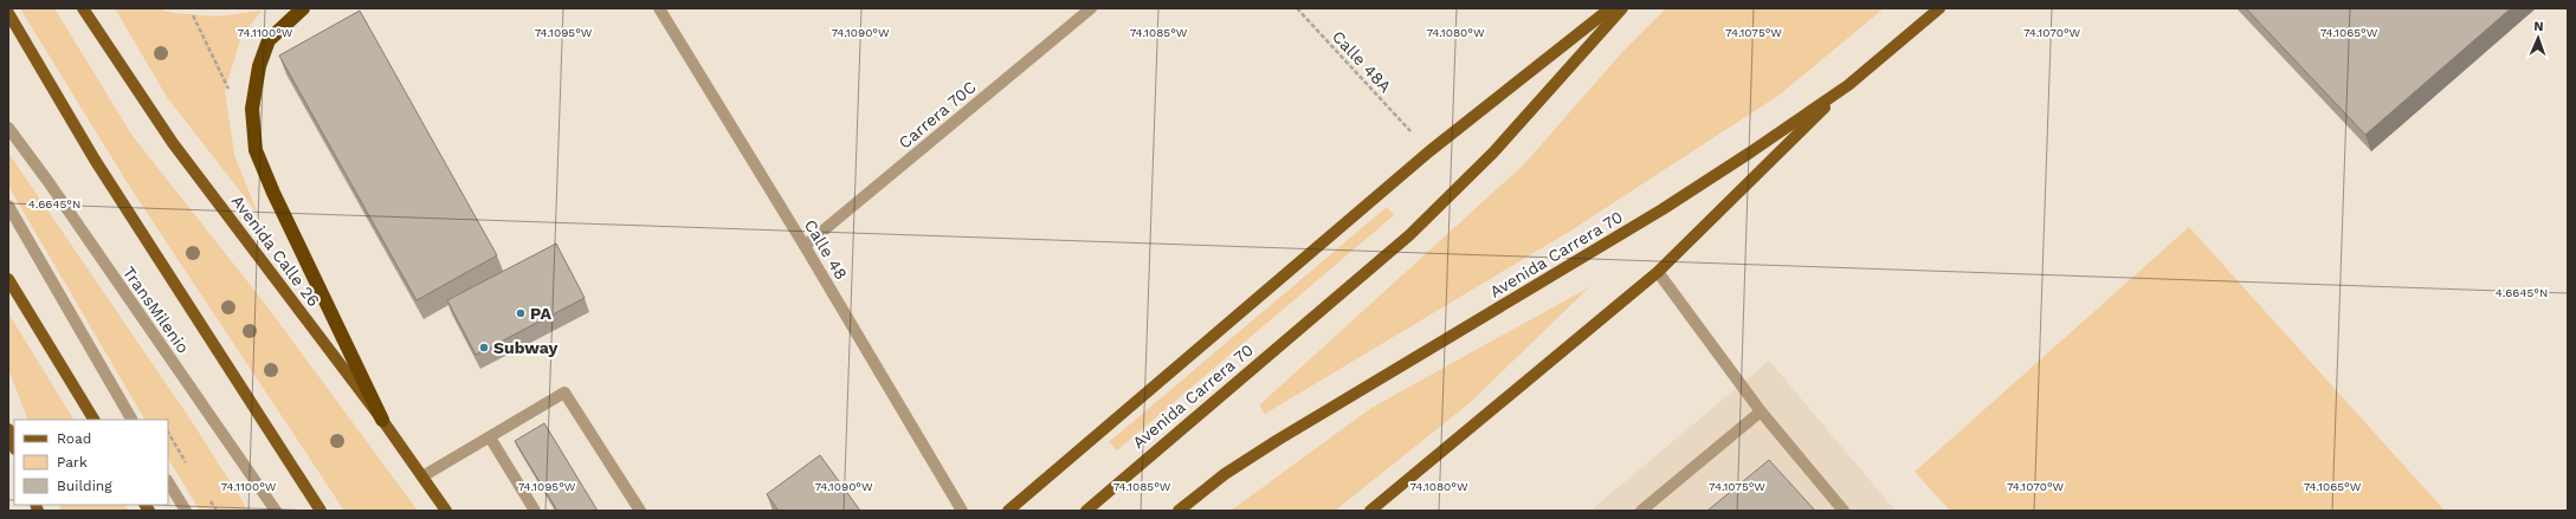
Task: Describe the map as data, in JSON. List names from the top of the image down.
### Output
{
  "streets": {
    "main road": ["Avenida Calle 26", "Avenida Carrera 70"],
    "street": ["Carrera 70C", "Calle 48", "TransMilenio"],
    "path": ["Calle 48A"]
  },
  "crossings": [
    ["Carrera 70C", "Calle 48"]
  ],
  "places": ["PA", "Subway"],
  "legend": ["Road", "Park", "Building"],
  "north": "top",
  "coordinates": [
    "74.1100°W",
    "74.1095°W",
    "74.1090°W",
    "74.1085°W",
    "74.1080°W",
    "74.1075°W",
    "74.1070°W",
    "74.1065°W",
    "4.6645°N"
  ]
}
